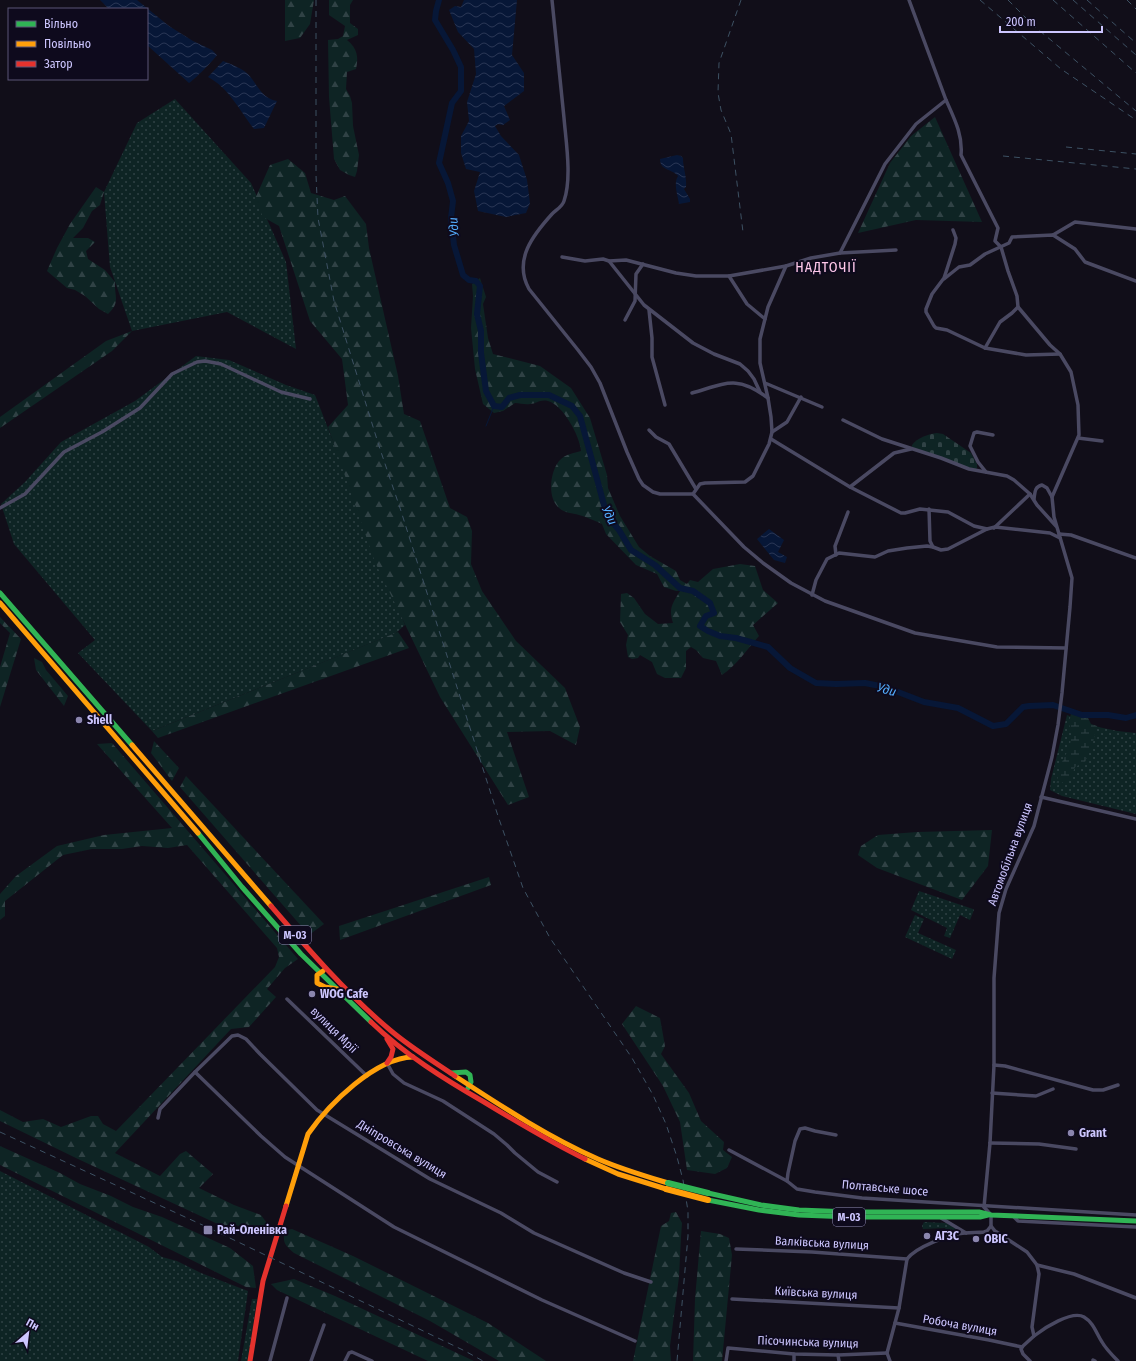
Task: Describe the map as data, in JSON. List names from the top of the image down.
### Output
{
  "streets": {
    "main road": ["М-03"],
    "street": [
      "Автомобільна вулиця",
      "вулиця Мрії",
      "Дніпровська вулиця",
      "Полтавське шосе",
      "Валківська вулиця",
      "Київська вулиця",
      "Робоча вулиця",
      "Пісочинська вулиця"
    ]
  },
  "crossings": [
    ["Автомобільна вулиця", "Полтавське шосе"]
  ],
  "districts": ["НАДТОЧІЇ"],
  "water": ["Уди"],
  "places": {
    "other": [
      "Shell",
      "WOG Cafe",
      "Grant",
      "АГЗС",
      "ОВІС"
    ],
    "transit": ["Рай-Оленівка"]
  },
  "legend": ["Вільно", "Повільно", "Затор"],
  "scale_bar": "200 m",
  "north": "top right"
}
